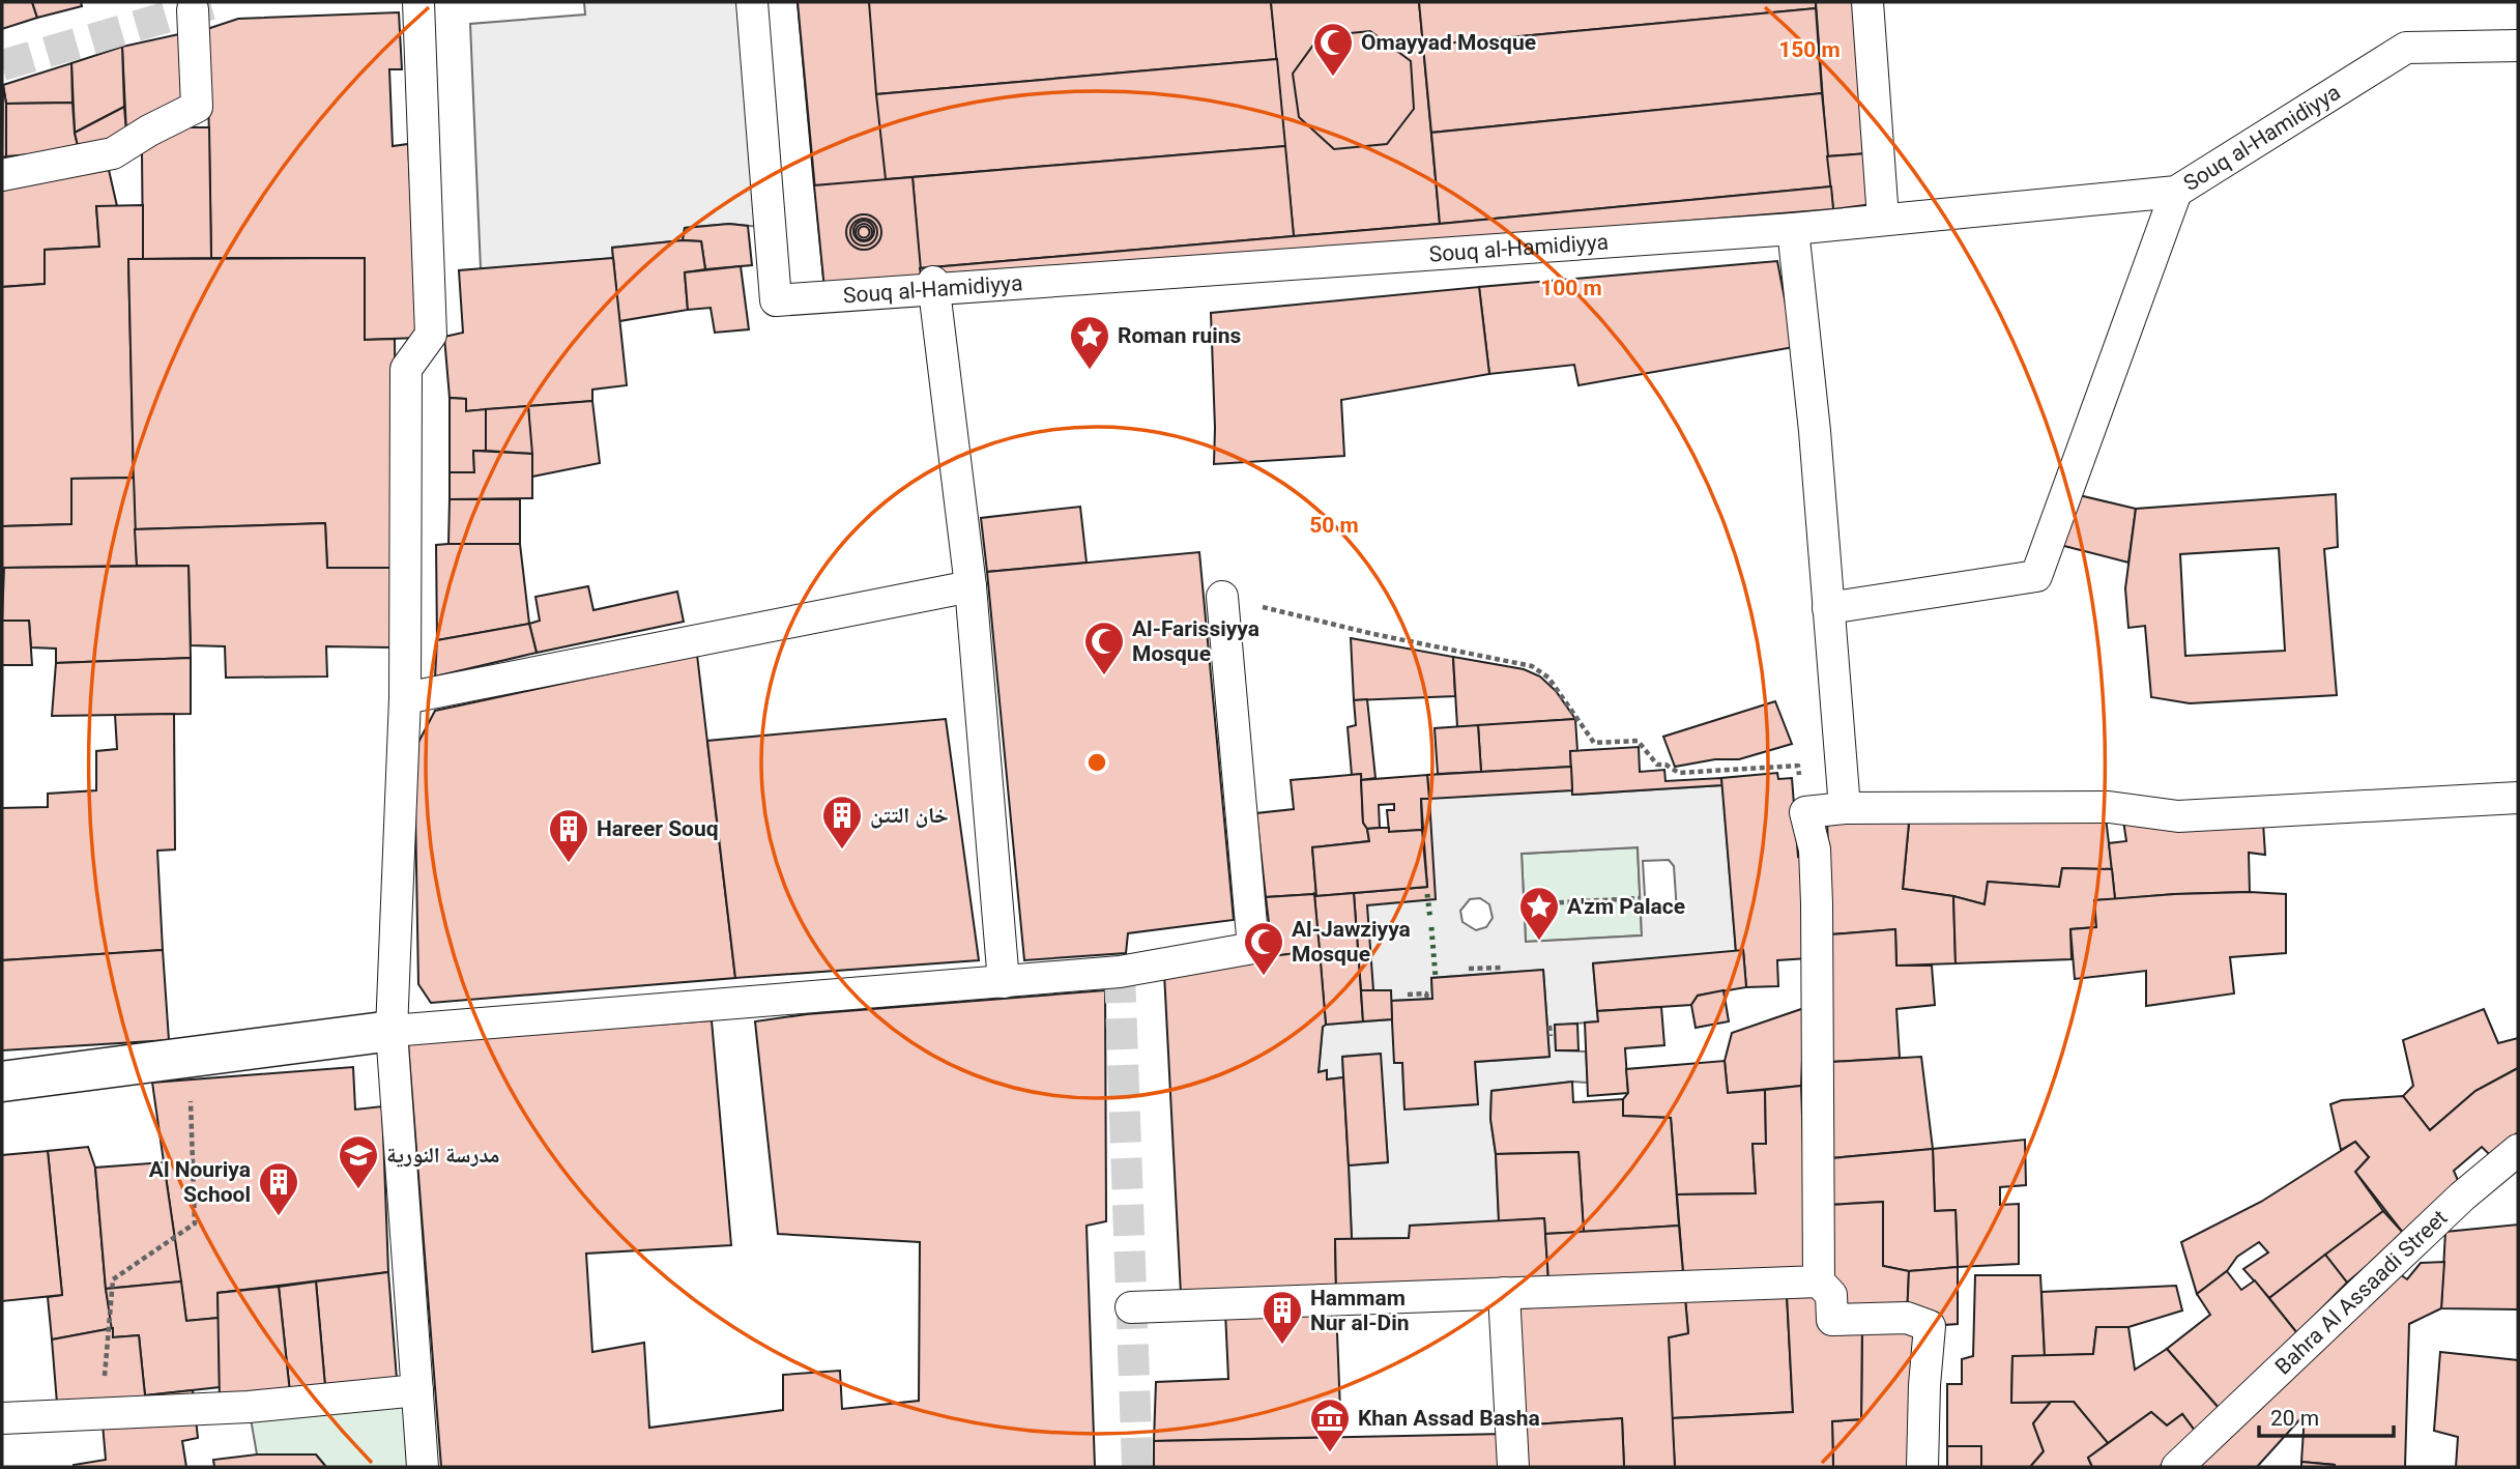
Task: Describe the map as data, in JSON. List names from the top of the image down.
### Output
{
  "streets": {
    "street": ["Souq al-Hamidiyya", "Bahra Al Assaadi Street"]
  },
  "places": {
    "mosque": ["Omayyad Mosque", "Al-Farissiyya Mosque", "Al-Jawziyya Mosque"],
    "place": ["Roman ruins", "A'zm Palace"],
    "building": [
      "خان التتن",
      "Hareer Souq",
      "Al Nouriya School",
      "Hammam Nur al-Din"
    ],
    "school or university": ["مدرسة النورية"],
    "museum": ["Khan Assad Basha"]
  },
  "scale_bar": "20 m",
  "rings": ["150 m", "100 m", "50 m"]
}
